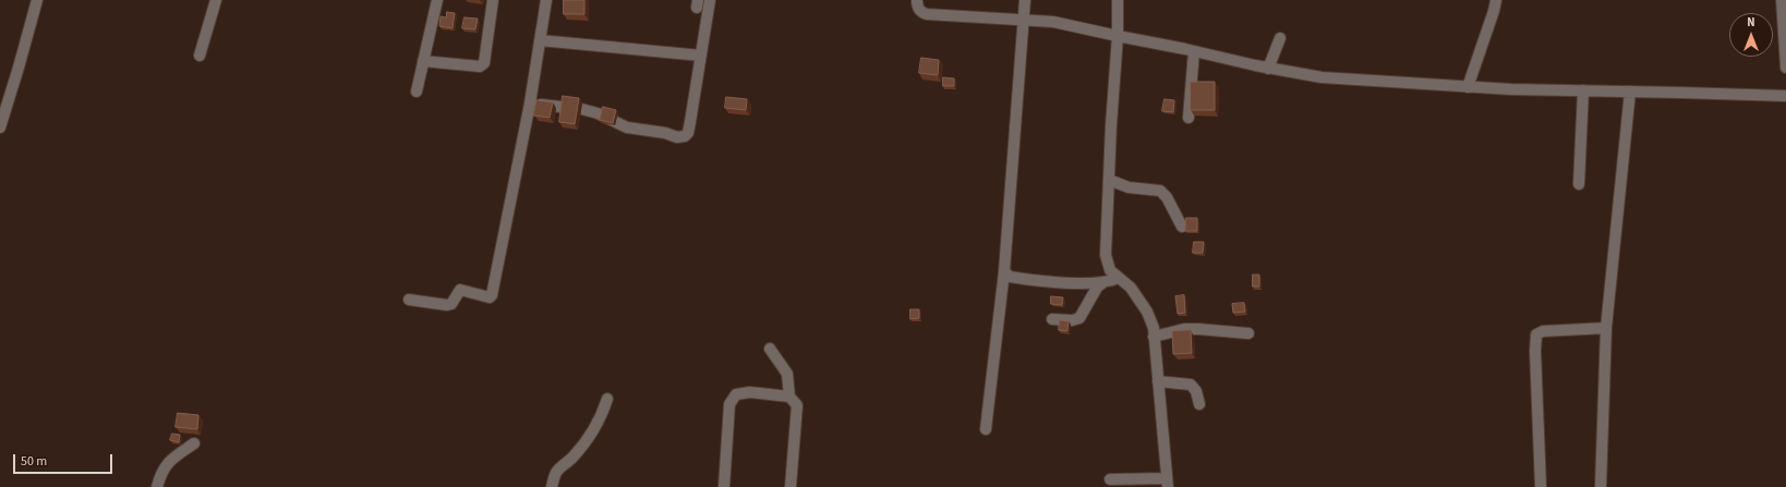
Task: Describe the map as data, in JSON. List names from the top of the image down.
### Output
{
  "scale_bar": "50 m",
  "north": "top"
}
